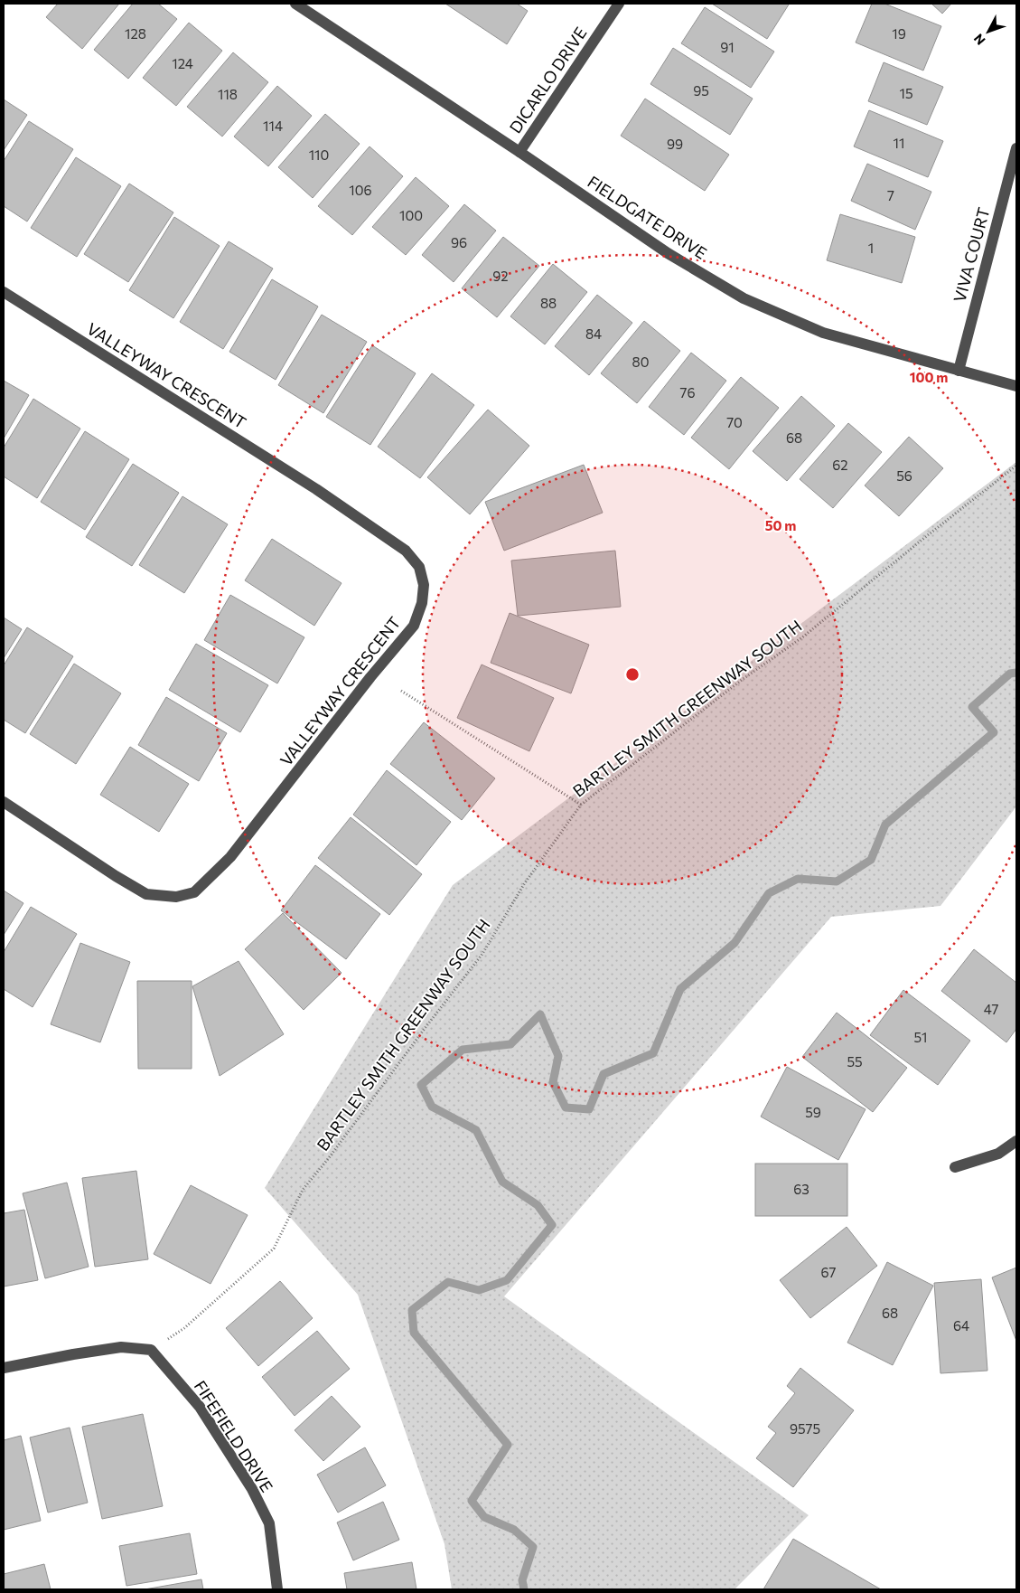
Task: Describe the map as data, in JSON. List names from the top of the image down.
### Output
{
  "streets": {
    "street": [
      "DICARLO DRIVE",
      "FIELDGATE DRIVE",
      "VIVA COURT",
      "VALLEYWAY CRESCENT",
      "FIFEFIELD DRIVE"
    ],
    "path": ["BARTLEY SMITH GREENWAY SOUTH"]
  },
  "crossings": [
    ["DICARLO DRIVE", "FIELDGATE DRIVE"],
    ["FIELDGATE DRIVE", "VIVA COURT"],
    ["BARTLEY SMITH GREENWAY SOUTH", "FIFEFIELD DRIVE"]
  ],
  "house_numbers": [
    "128",
    "19",
    "91",
    "124",
    "95",
    "15",
    "118",
    "114",
    "11",
    "99",
    "110",
    "106",
    "7",
    "100",
    "96",
    "1",
    "92",
    "88",
    "84",
    "80",
    "76",
    "70",
    "68",
    "62",
    "56",
    "47",
    "51",
    "55",
    "59",
    "63",
    "67",
    "68",
    "64",
    "9575"
  ],
  "north": "bottom left",
  "rings": ["100 m", "50 m"]
}
